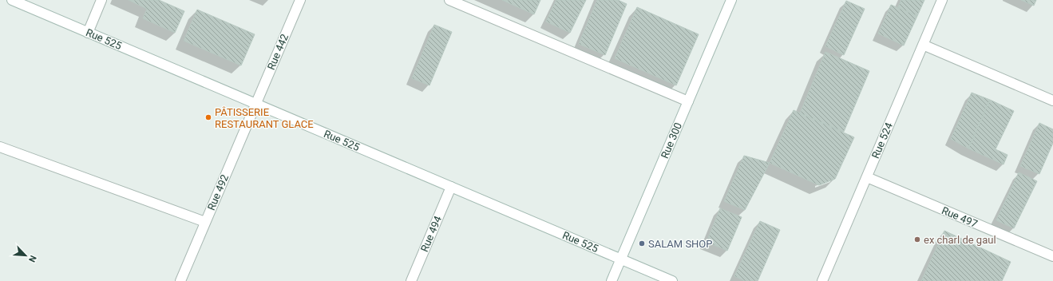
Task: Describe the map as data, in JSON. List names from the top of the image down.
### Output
{
  "streets": {
    "street": [
      "Rue 525",
      "Rue 442",
      "Rue 300",
      "Rue 524",
      "Rue 492",
      "Rue 497",
      "Rue 494"
    ]
  },
  "crossings": [
    ["Rue 525", "Rue 442"],
    ["Rue 525", "Rue 300"],
    ["Rue 525", "Rue 492"],
    ["Rue 525", "Rue 494"],
    ["Rue 442", "Rue 492"],
    ["Rue 524", "Rue 497"]
  ],
  "places": ["PÂTISSERIE RESTAURANT GLACE", "ex charl de gaul", "SALAM SHOP"],
  "north": "bottom right"
}
